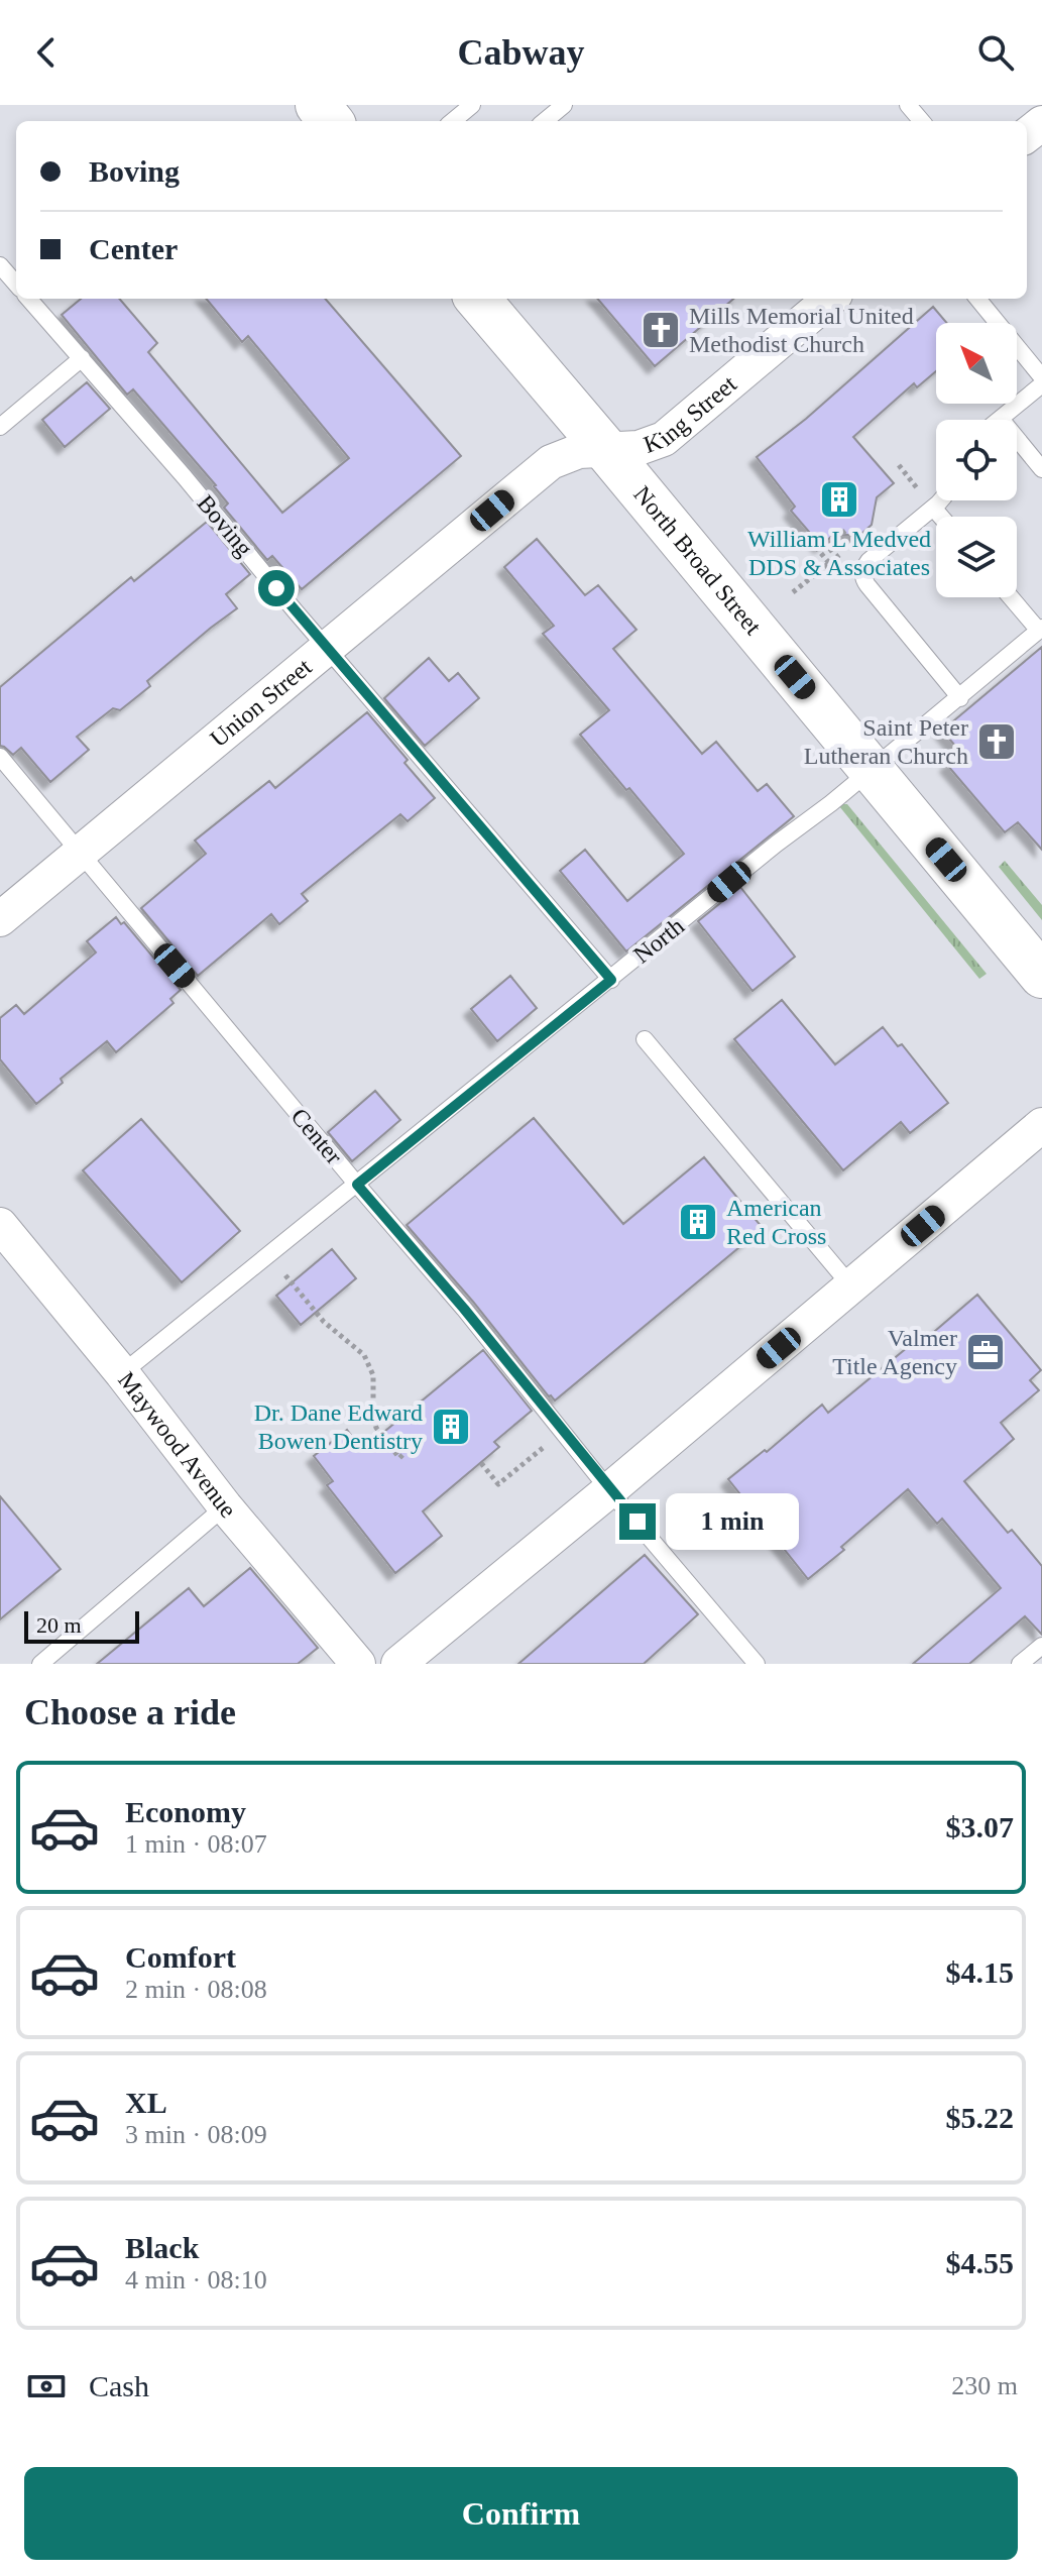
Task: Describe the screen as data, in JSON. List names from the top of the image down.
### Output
{
  "streets": {
    "street": [
      "King Street",
      "North Broad Street",
      "Union Street",
      "Maywood Avenue"
    ],
    "lane": ["Boving", "North", "Center"]
  },
  "crossings": [
    ["King Street", "North Broad Street"],
    ["King Street", "Union Street"],
    ["Boving", "Union Street"],
    ["Boving", "North"],
    ["North Broad Street", "Union Street"],
    ["North Broad Street", "North"],
    ["Union Street", "Center"],
    ["North", "Center"],
    ["North", "Maywood Avenue"]
  ],
  "places": {
    "church": ["Mills Memorial United Methodist Church", "Saint Peter Lutheran Church"],
    "building": ["William L Medved DDS & Associates", "American Red Cross", "Dr. Dane Edward Bowen Dentistry"],
    "office": ["Valmer Title Agency"]
  },
  "scale_bar": "20 m",
  "north": "top left",
  "page": {
    "header": "Cabway",
    "banner": ["Boving", "Center"],
    "bubble": "1 min",
    "scale": "20 m",
    "heading": "Choose a ride",
    "list": [
      {
        "name": "Economy",
        "note": "1 min · 08:07",
        "value": "$3.07"
      },
      {
        "name": "Comfort",
        "note": "2 min · 08:08",
        "value": "$4.15"
      },
      {
        "name": "XL",
        "note": "3 min · 08:09",
        "value": "$5.22"
      },
      {
        "name": "Black",
        "note": "4 min · 08:10",
        "value": "$4.55"
      }
    ],
    "pay": ["Cash", "230 m"],
    "buttons": "Confirm"
  }
}
